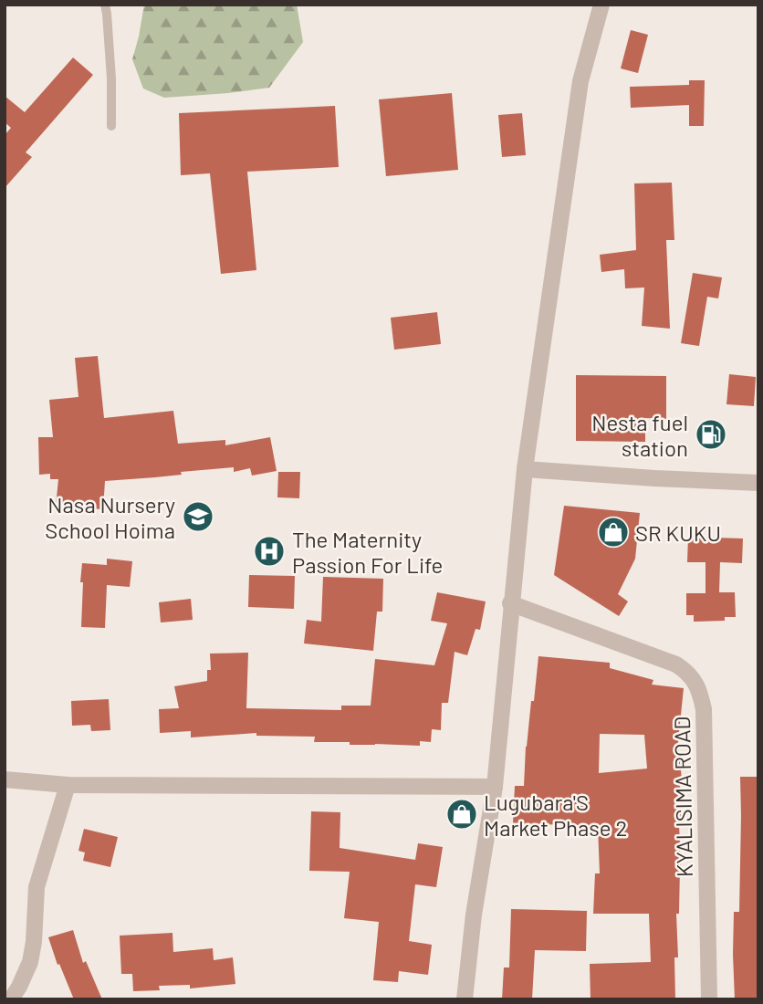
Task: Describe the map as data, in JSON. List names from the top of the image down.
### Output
{
  "streets": {
    "street": ["KYALISIMA ROAD"]
  },
  "places": {
    "fuel station": ["Nesta fuel station"],
    "school or university": ["Nasa Nursery School Hoima"],
    "shop": ["SR KUKU", "Lugubara'S Market Phase 2"],
    "hospital": ["The Maternity Passion For Life"]
  }
}
